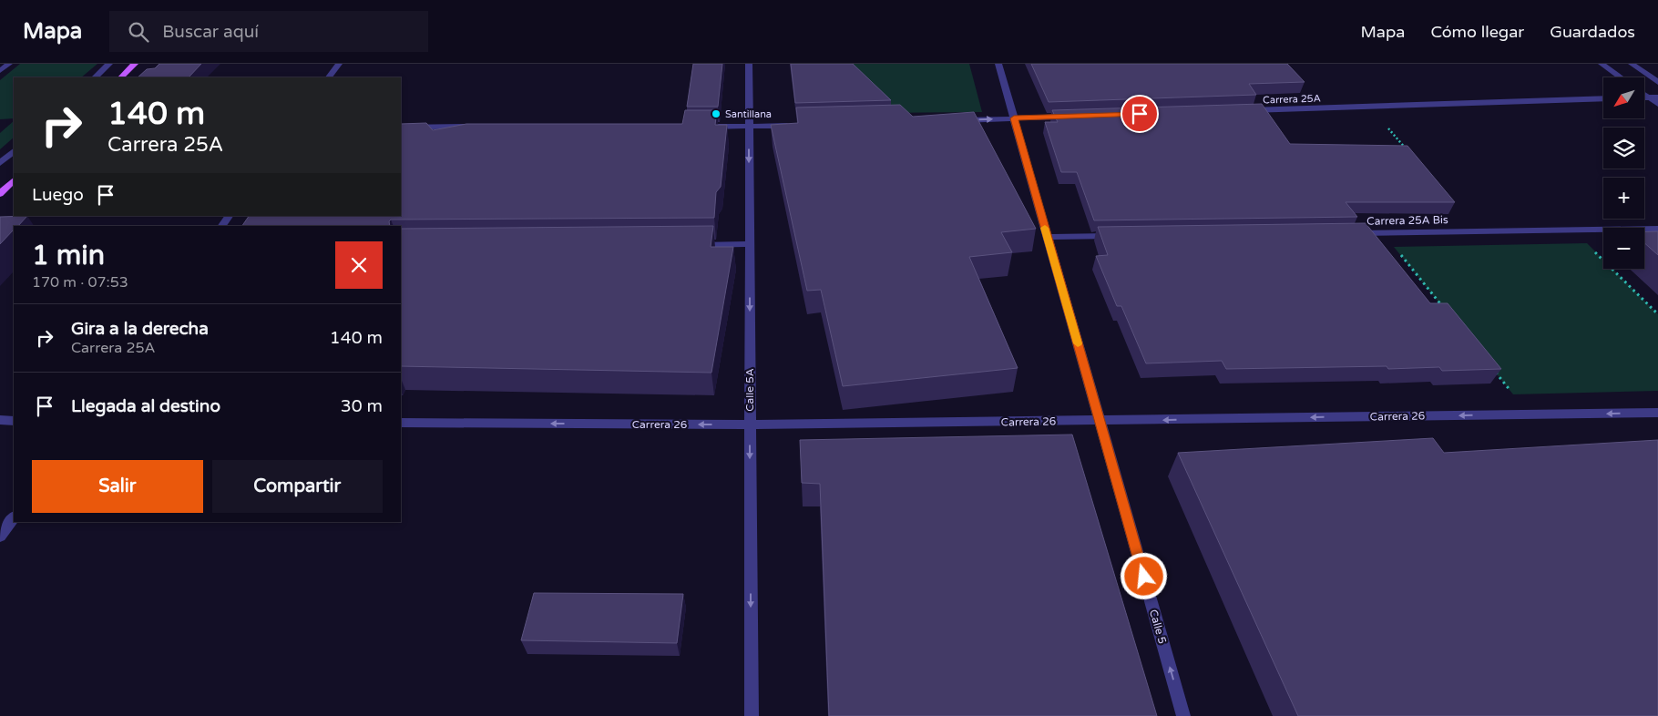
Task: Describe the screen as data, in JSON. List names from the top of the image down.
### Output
{
  "streets": {
    "street": [
      "Carrera 25A",
      "Carrera 25A Bis",
      "Calle 5A",
      "Carrera 26",
      "Calle 5"
    ]
  },
  "crossings": [
    ["Calle 5A", "Carrera 26"],
    ["Carrera 26", "Calle 5"]
  ],
  "one_way": ["Calle 5A", "Carrera 26", "Calle 5"],
  "places": ["Santillana"],
  "north": "bottom left",
  "page": {
    "header": "Mapa",
    "search": "Buscar aquí",
    "nav": ["Mapa", "Cómo llegar", "Guardados"],
    "map_buttons": ["+", "−"],
    "turn": ["140 m", "Carrera 25A"],
    "then": "Luego",
    "heading": ["1 min", "170 m · 07:53"],
    "list": [
      {
        "name": "Gira a la derecha",
        "note": "Carrera 25A",
        "value": "140 m"
      },
      {
        "name": "Llegada al destino",
        "value": "30 m"
      }
    ],
    "buttons": ["Salir", "Compartir"]
  }
}
